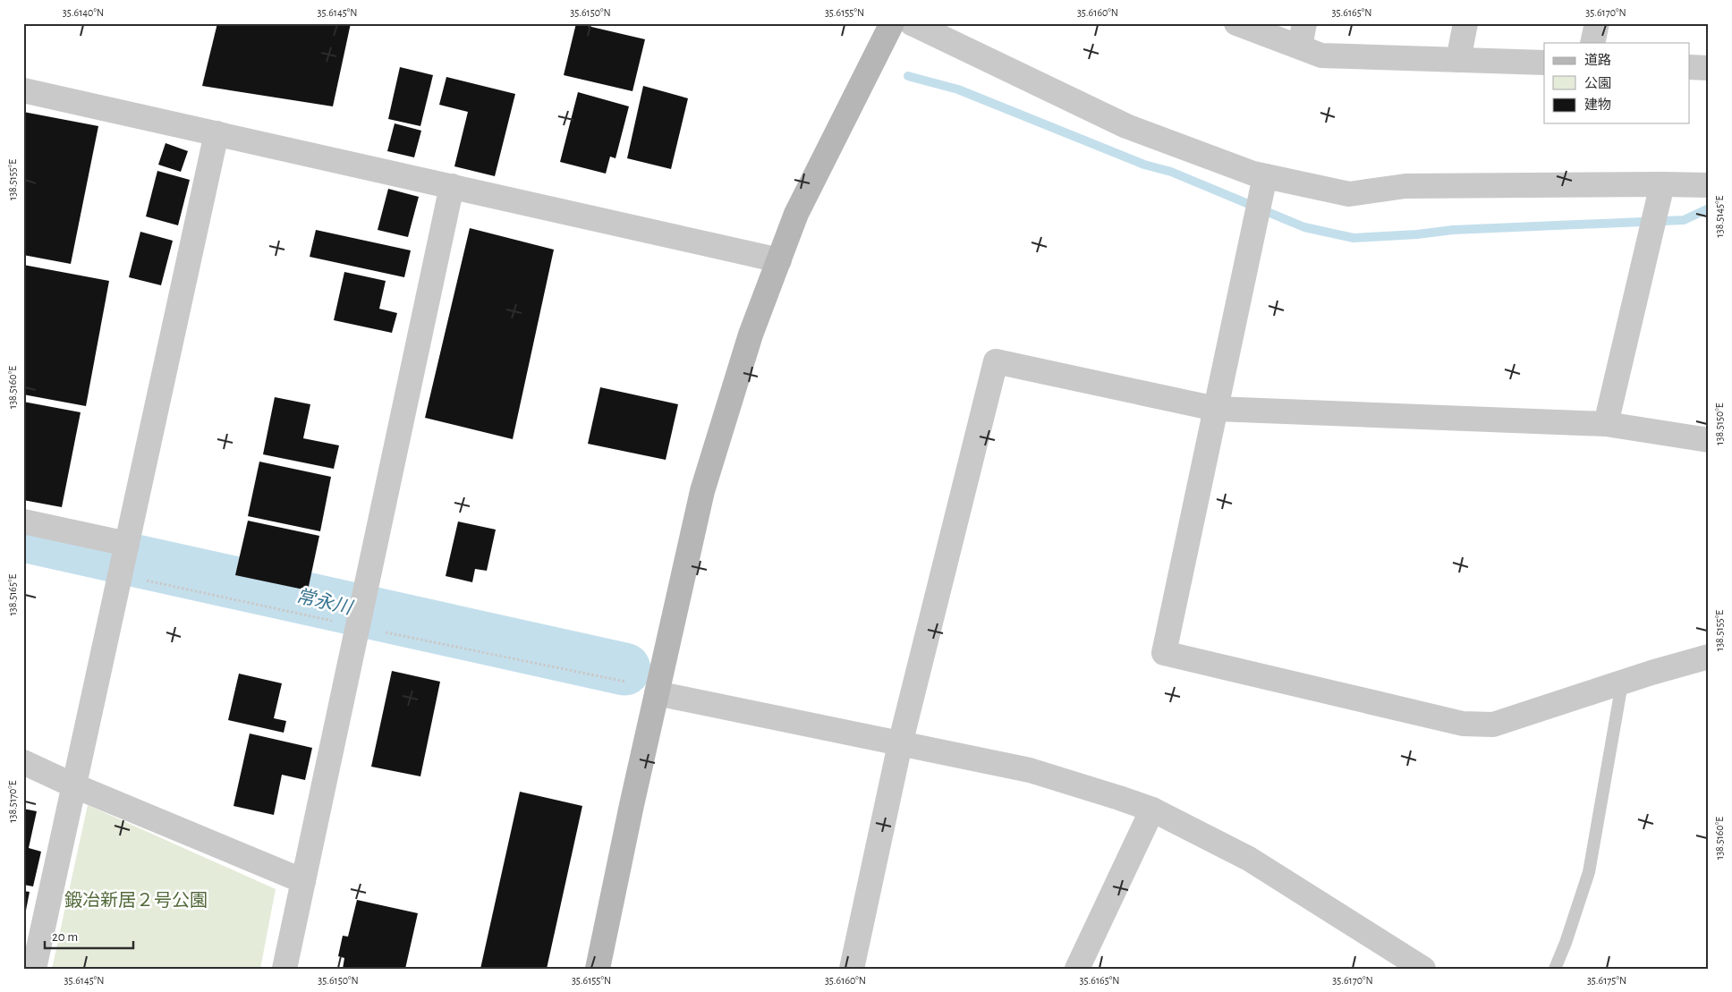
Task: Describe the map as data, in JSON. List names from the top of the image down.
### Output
{
  "water": ["常永川"],
  "parks": ["鍛冶新居２号公園"],
  "legend": ["道路", "公園", "建物"],
  "scale_bar": "20 m",
  "coordinates": [
    "35.6140°N",
    "35.6145°N",
    "35.6150°N",
    "35.6155°N",
    "35.6160°N",
    "35.6165°N",
    "35.6170°N",
    "138.5155°E",
    "138.5145°E",
    "138.5160°E",
    "138.5150°E",
    "138.5165°E",
    "138.5170°E",
    "35.6175°N"
  ]
}
